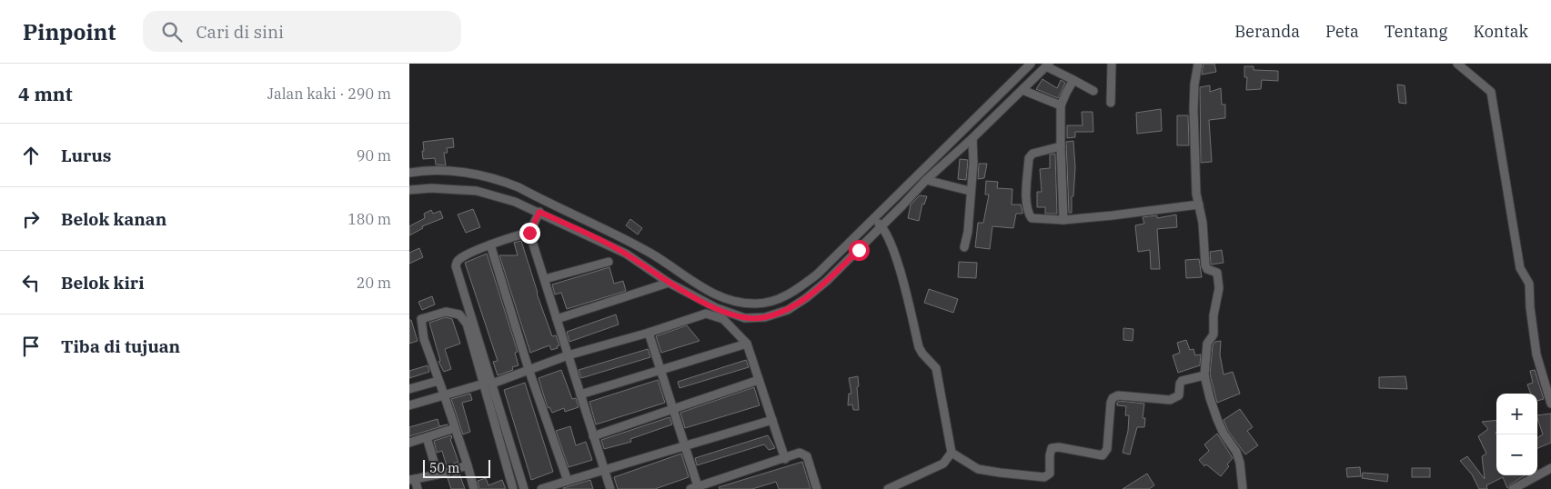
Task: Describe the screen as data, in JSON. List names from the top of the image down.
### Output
{
  "scale_bar": "50 m",
  "page": {
    "header": "Pinpoint",
    "search": "Cari di sini",
    "nav": [
      "Beranda",
      "Peta",
      "Tentang",
      "Kontak"
    ],
    "heading": ["4 mnt", "Jalan kaki · 290 m"],
    "list": [
      ["Lurus", "90 m"],
      ["Belok kanan", "180 m"],
      ["Belok kiri", "20 m"],
      "Tiba di tujuan"
    ],
    "map_buttons": ["+", "−"],
    "scale": "50 m"
  }
}
